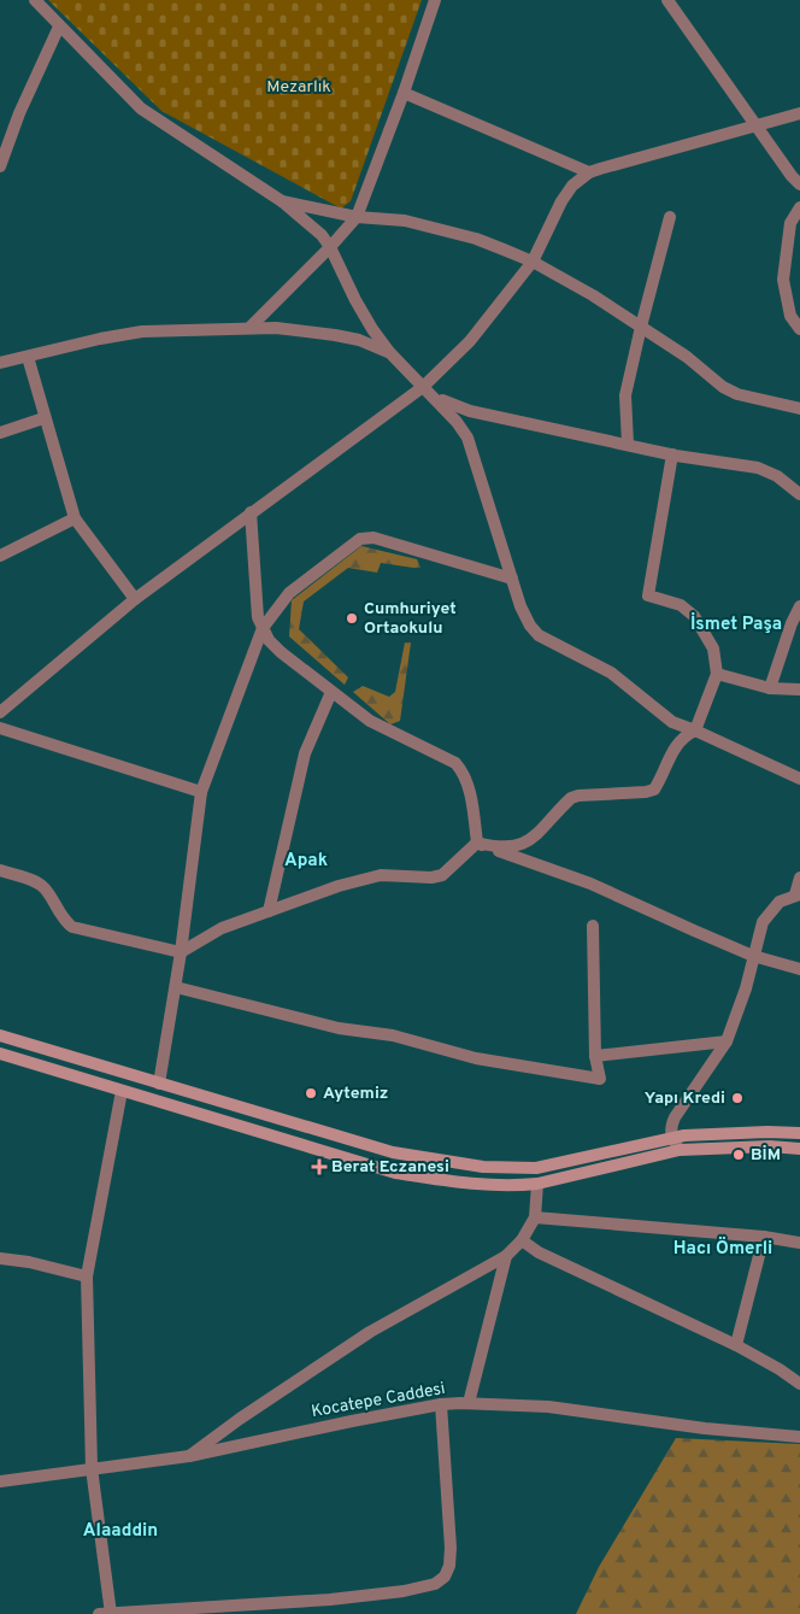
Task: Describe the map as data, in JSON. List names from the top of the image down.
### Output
{
  "streets": {
    "street": ["Kocatepe Caddesi"]
  },
  "districts": [
    "İsmet Paşa",
    "Apak",
    "Hacı Ömerli",
    "Alaaddin"
  ],
  "parks": ["Mezarlık"],
  "places": {
    "other": [
      "Cumhuriyet Ortaokulu",
      "Aytemiz",
      "Yapı Kredi",
      "BİM"
    ],
    "health": ["Berat Eczanesi"]
  }
}
